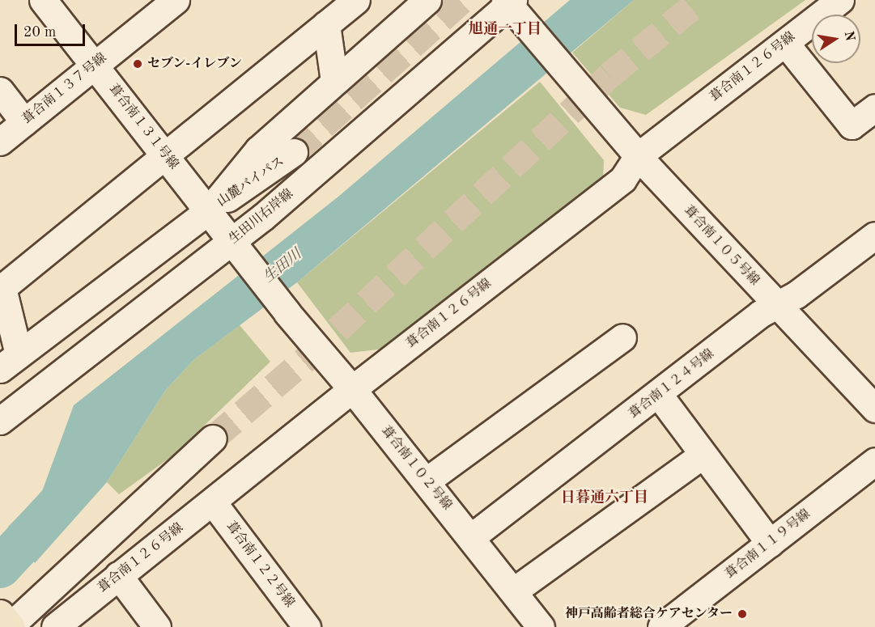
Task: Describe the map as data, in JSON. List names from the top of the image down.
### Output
{
  "streets": {
    "street": [
      "葺合南１２６号線",
      "葺合南１３７号線",
      "葺合南１３１号線",
      "山麓バイパス",
      "生田川右岸線",
      "葺合南１０５号線",
      "葺合南１２４号線",
      "葺合南１０２号線",
      "葺合南１１９号線",
      "葺合南１２２号線"
    ]
  },
  "crossings": [
    ["葺合南１２６号線", "葺合南１０５号線"],
    ["葺合南１２６号線", "葺合南１０２号線"],
    ["葺合南１２６号線", "葺合南１２２号線"],
    ["葺合南１３７号線", "葺合南１３１号線"],
    ["葺合南１３１号線", "山麓バイパス"],
    ["葺合南１３１号線", "生田川右岸線"],
    ["葺合南１３１号線", "葺合南１０２号線"],
    ["生田川右岸線", "葺合南１０５号線"],
    ["葺合南１０５号線", "葺合南１２４号線"],
    ["葺合南１２４号線", "葺合南１０２号線"]
  ],
  "districts": ["旭通一丁目", "日暮通六丁目"],
  "water": ["生田川"],
  "places": ["セブン-イレブン", "神戸高齢者総合ケアセンター"],
  "scale_bar": "20 m",
  "north": "right"
}
